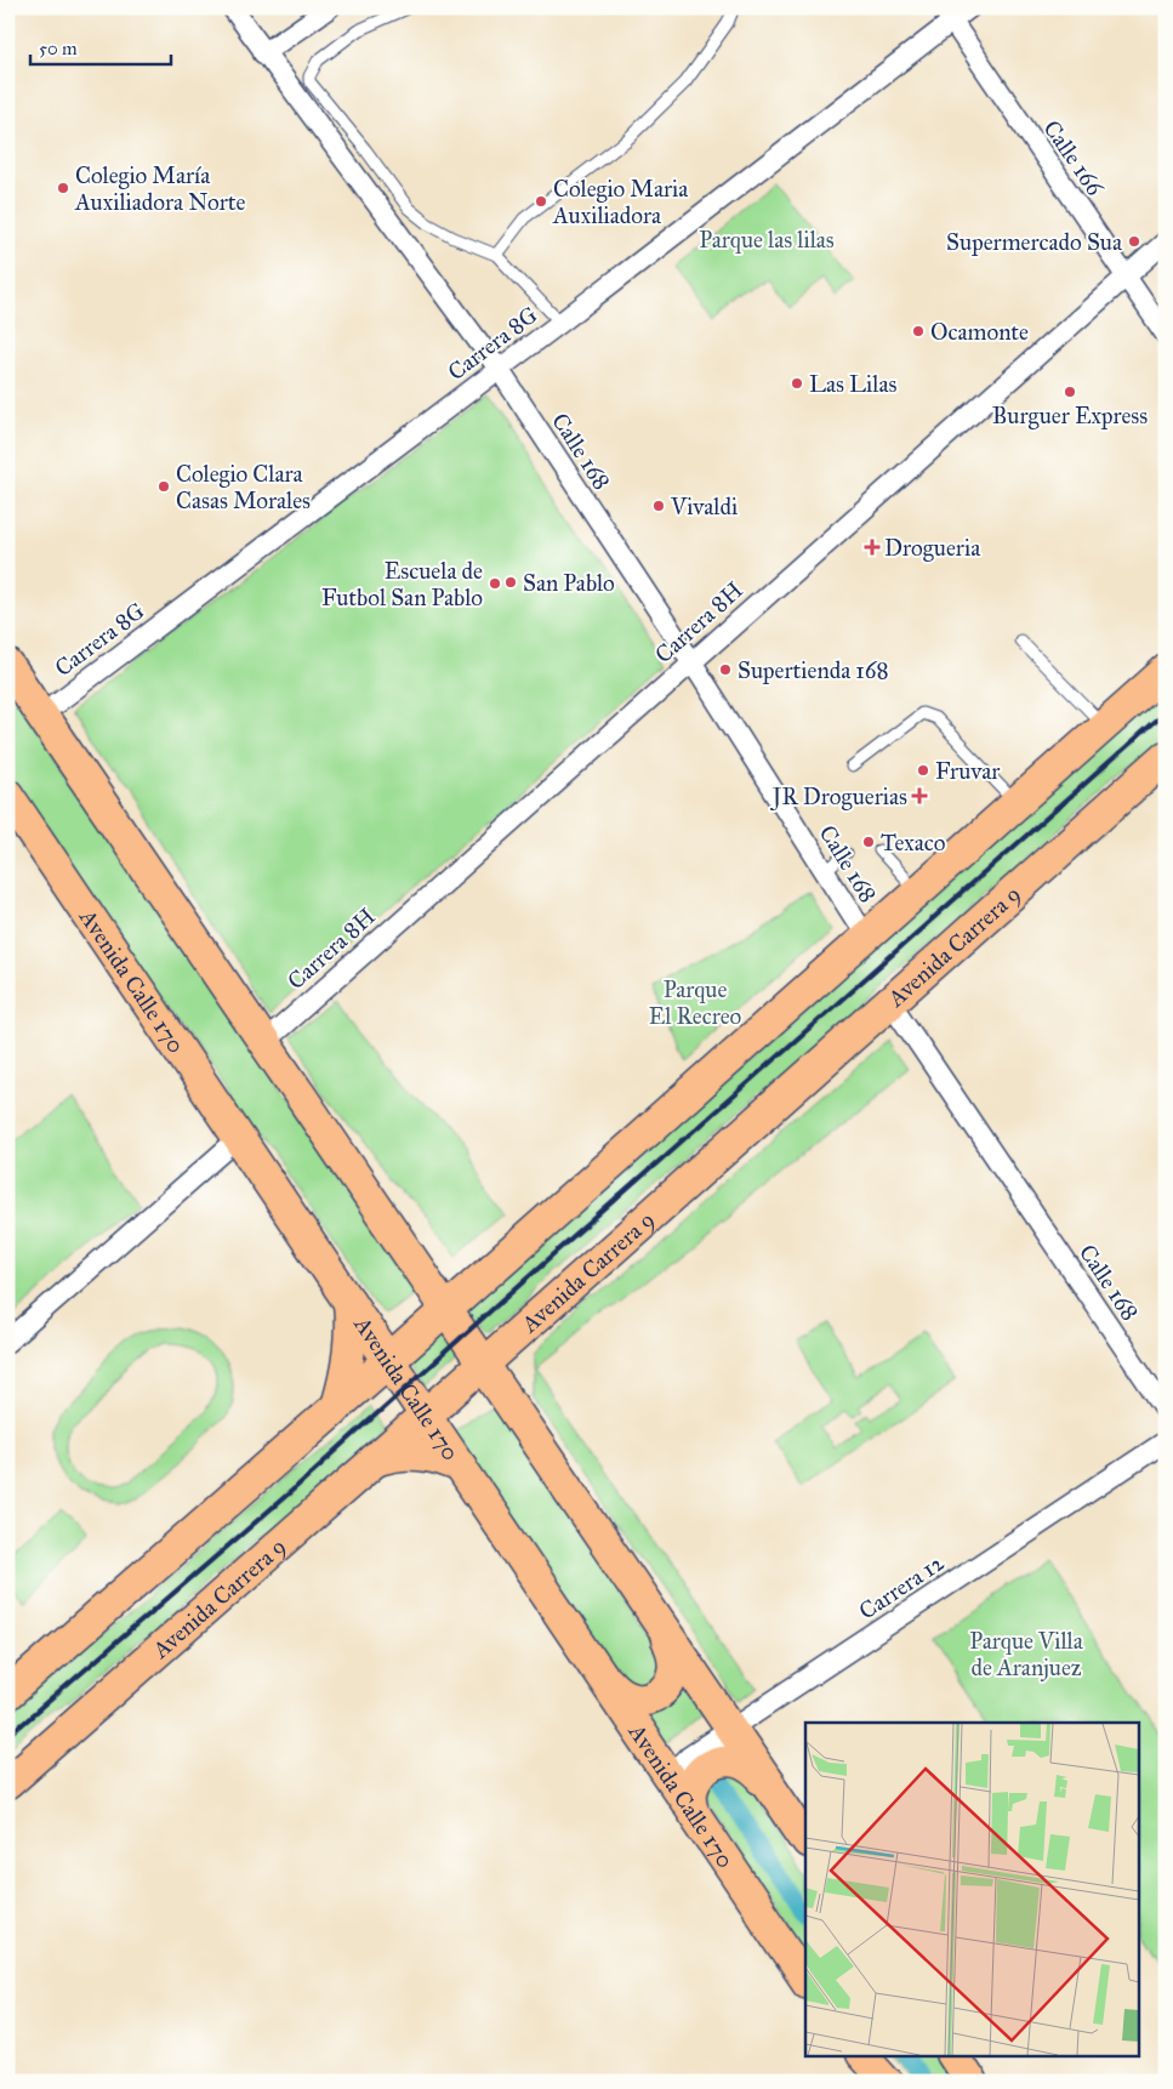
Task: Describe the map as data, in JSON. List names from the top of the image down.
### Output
{
  "streets": {
    "main road": ["Avenida Carrera 9", "Avenida Calle 170"],
    "street": [
      "Calle 166",
      "Carrera 8G",
      "Calle 168",
      "Carrera 8H",
      "Carrera 12"
    ]
  },
  "crossings": [
    ["Calle 166", "Carrera 8G"],
    ["Calle 166", "Carrera 8H"],
    ["Carrera 8G", "Calle 168"],
    ["Calle 168", "Carrera 8H"],
    ["Calle 168", "Avenida Carrera 9"],
    ["Avenida Carrera 9", "Avenida Calle 170"],
    ["Avenida Calle 170", "Carrera 12"]
  ],
  "parks": ["Parque las lilas", "Parque El Recreo", "Parque Villa de Aranjuez"],
  "places": {
    "other": [
      "Colegio María Auxiliadora Norte",
      "Colegio Maria Auxiliadora",
      "Supermercado Sua",
      "Ocamonte",
      "Las Lilas",
      "Burguer Express",
      "Colegio Clara Casas Morales",
      "Vivaldi",
      "San Pablo",
      "Escuela de Futbol San Pablo",
      "Supertienda 168",
      "Fruvar",
      "Texaco"
    ],
    "health": ["Drogueria", "JR Droguerias"]
  },
  "scale_bar": "50 m"
}
